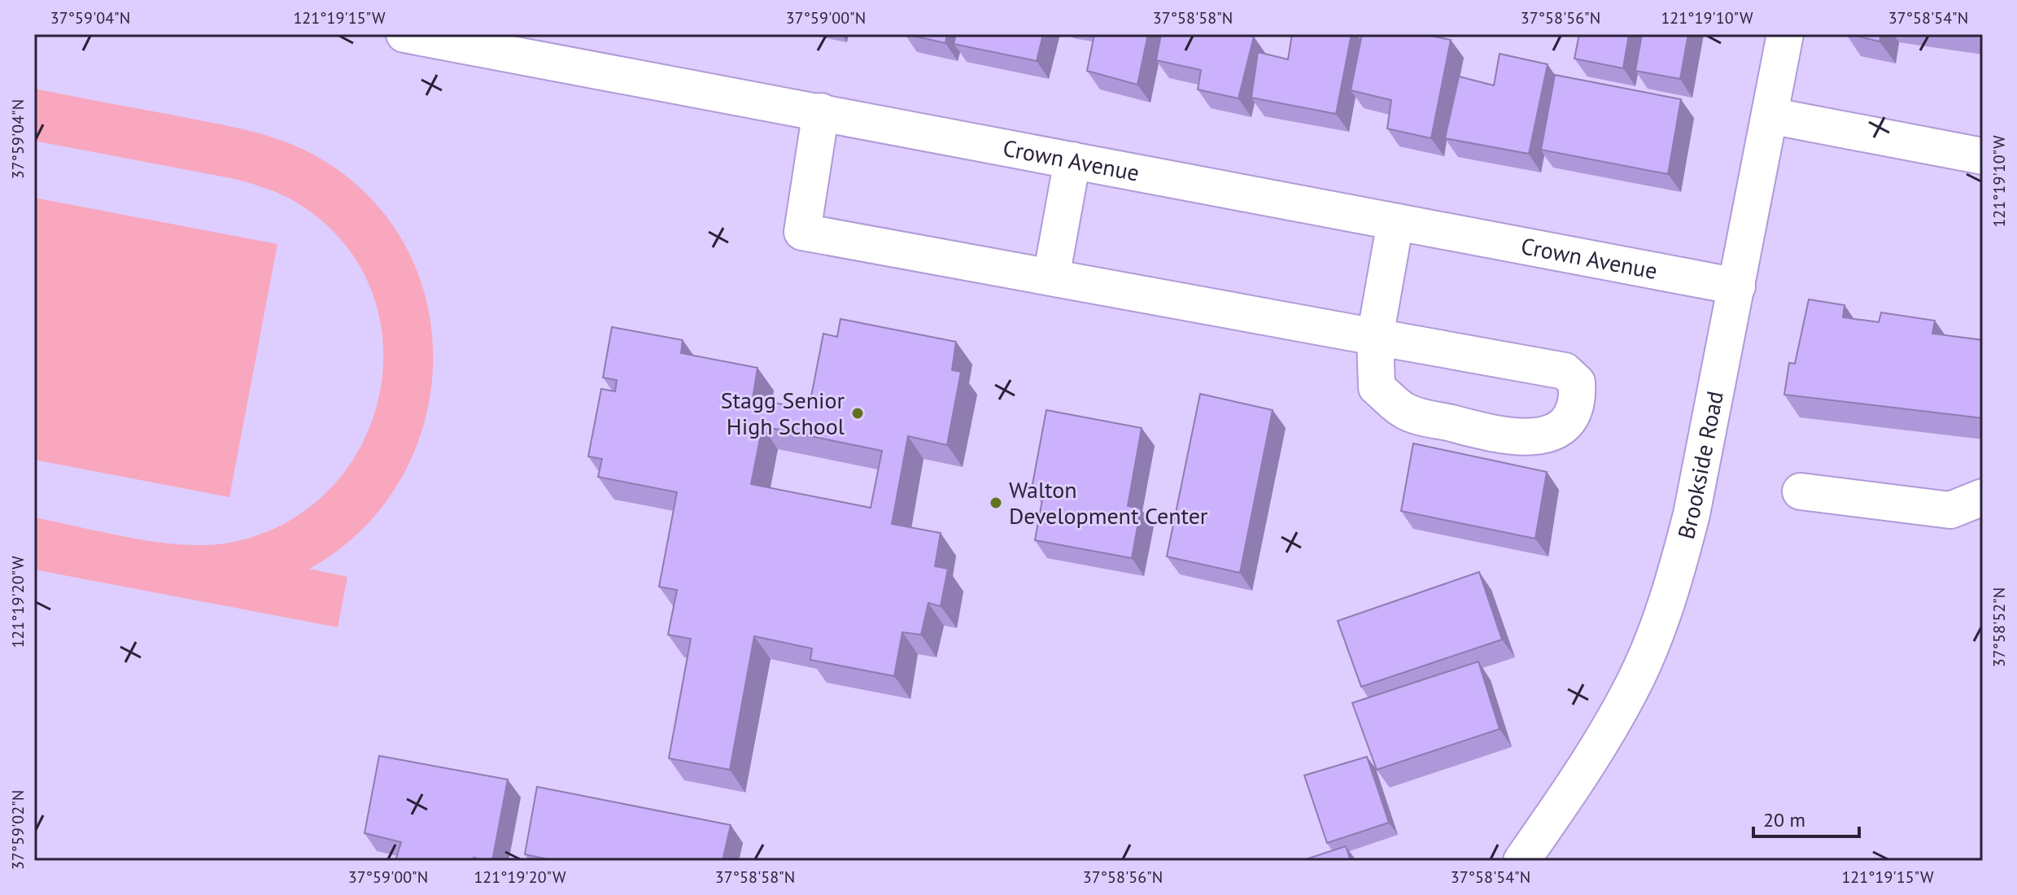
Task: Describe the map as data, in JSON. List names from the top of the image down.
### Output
{
  "streets": {
    "street": ["Crown Avenue", "Brookside Road"]
  },
  "crossings": [
    ["Crown Avenue", "Brookside Road"]
  ],
  "places": ["Stagg Senior High School", "Walton Development Center"],
  "scale_bar": "20 m",
  "coordinates": [
    "37°59'04\"N",
    "121°19'15\"W",
    "37°59'00\"N",
    "37°58'58\"N",
    "37°58'56\"N",
    "121°19'10\"W",
    "37°58'54\"N",
    "121°19'20\"W",
    "37°58'52\"N",
    "37°59'02\"N"
  ]
}
